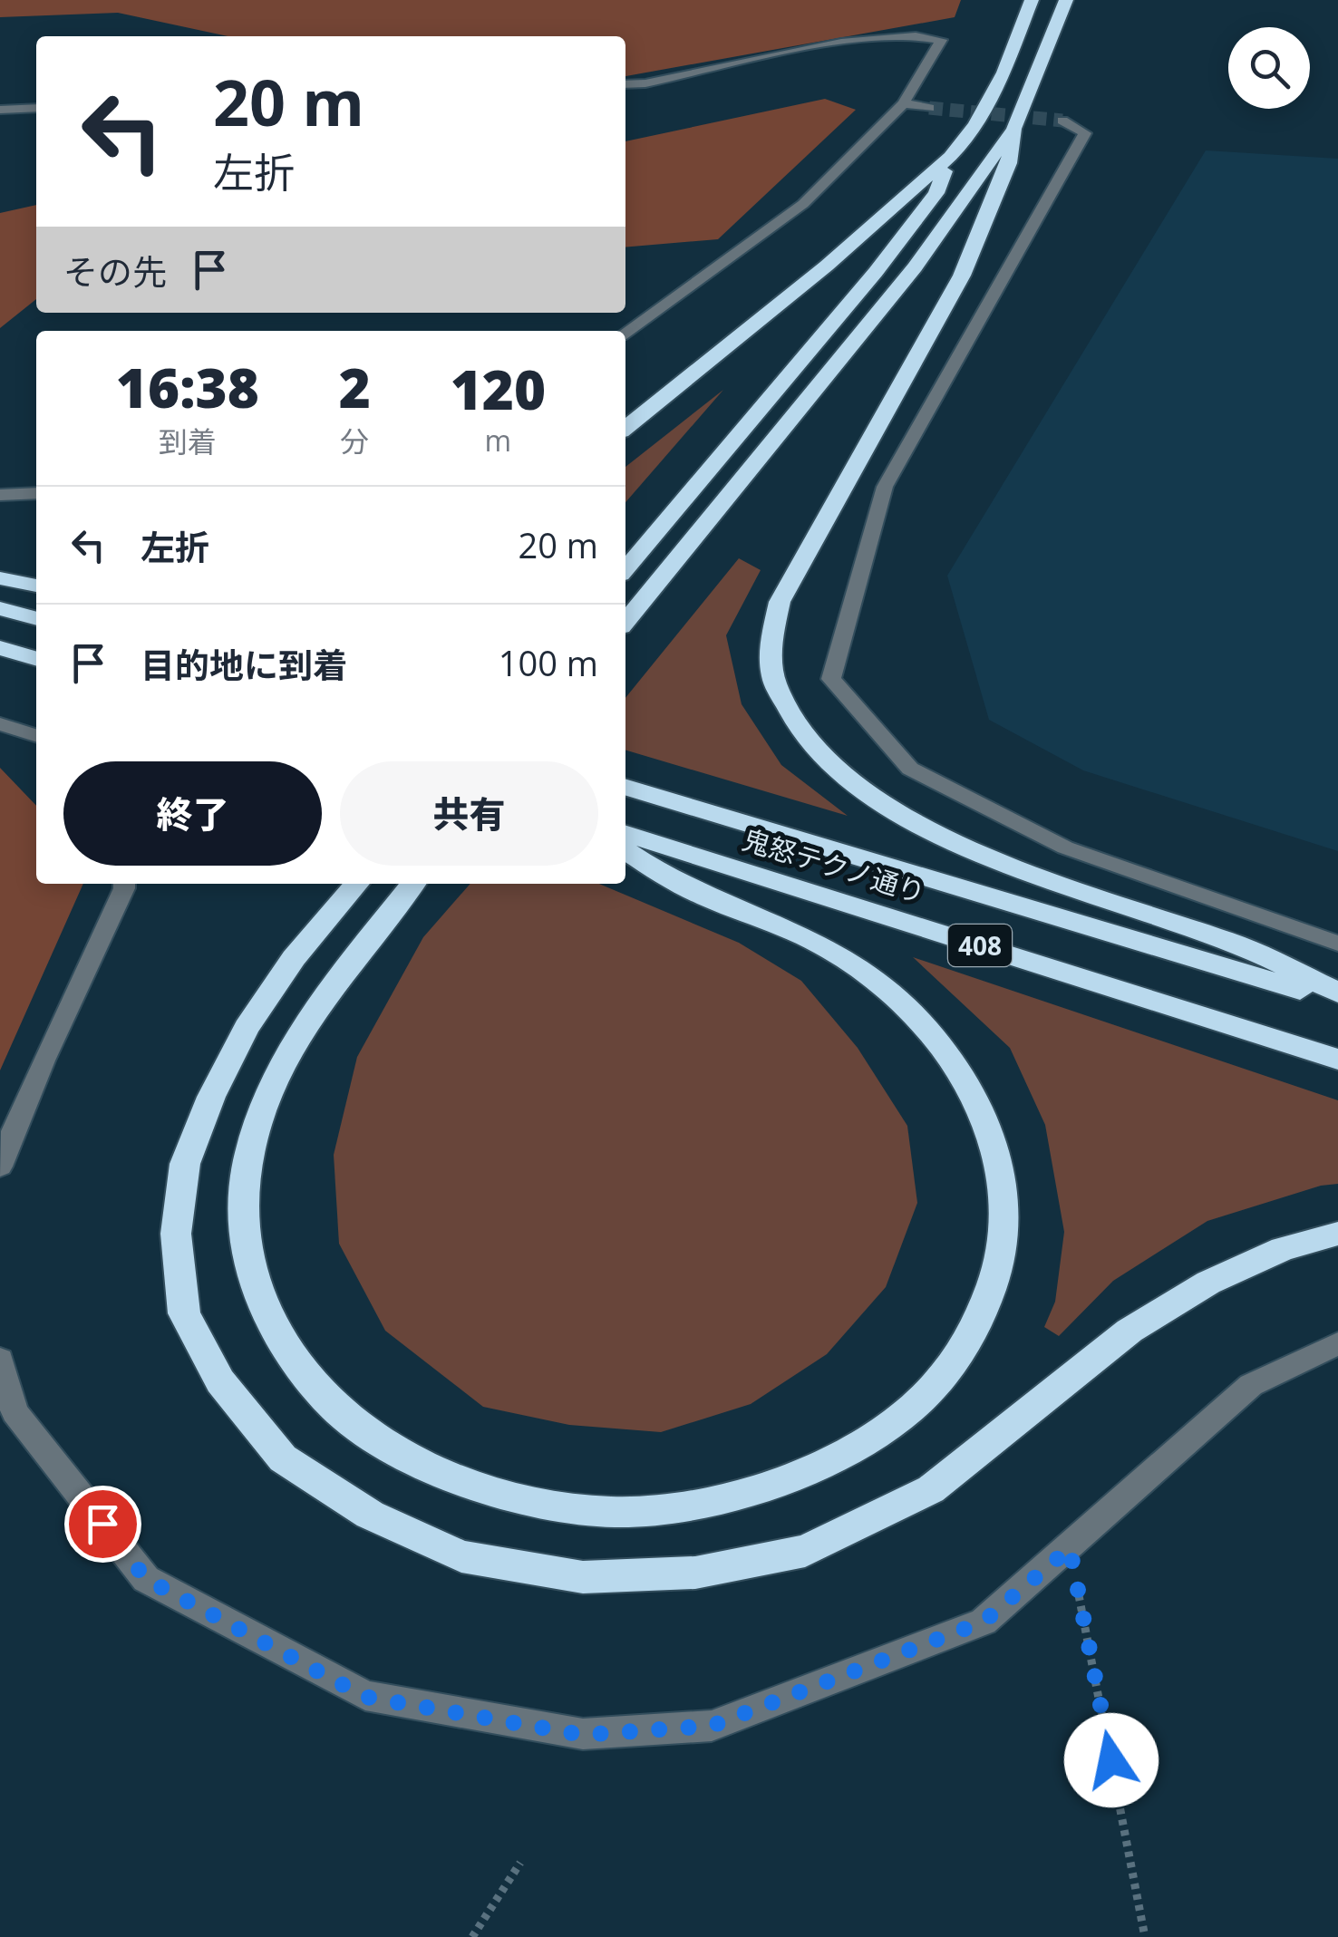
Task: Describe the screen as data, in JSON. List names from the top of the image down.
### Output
{
  "streets": {
    "highway": ["鬼怒テクノ通り", "408"]
  },
  "page": {
    "turn": ["20 m", "左折"],
    "then": "その先",
    "eta": [
      "16:38",
      "到着",
      "2",
      "分",
      "120",
      "m"
    ],
    "list": [
      {
        "name": "左折",
        "value": "20 m"
      },
      {
        "name": "目的地に到着",
        "value": "100 m"
      }
    ],
    "buttons": ["終了", "共有"]
  }
}
